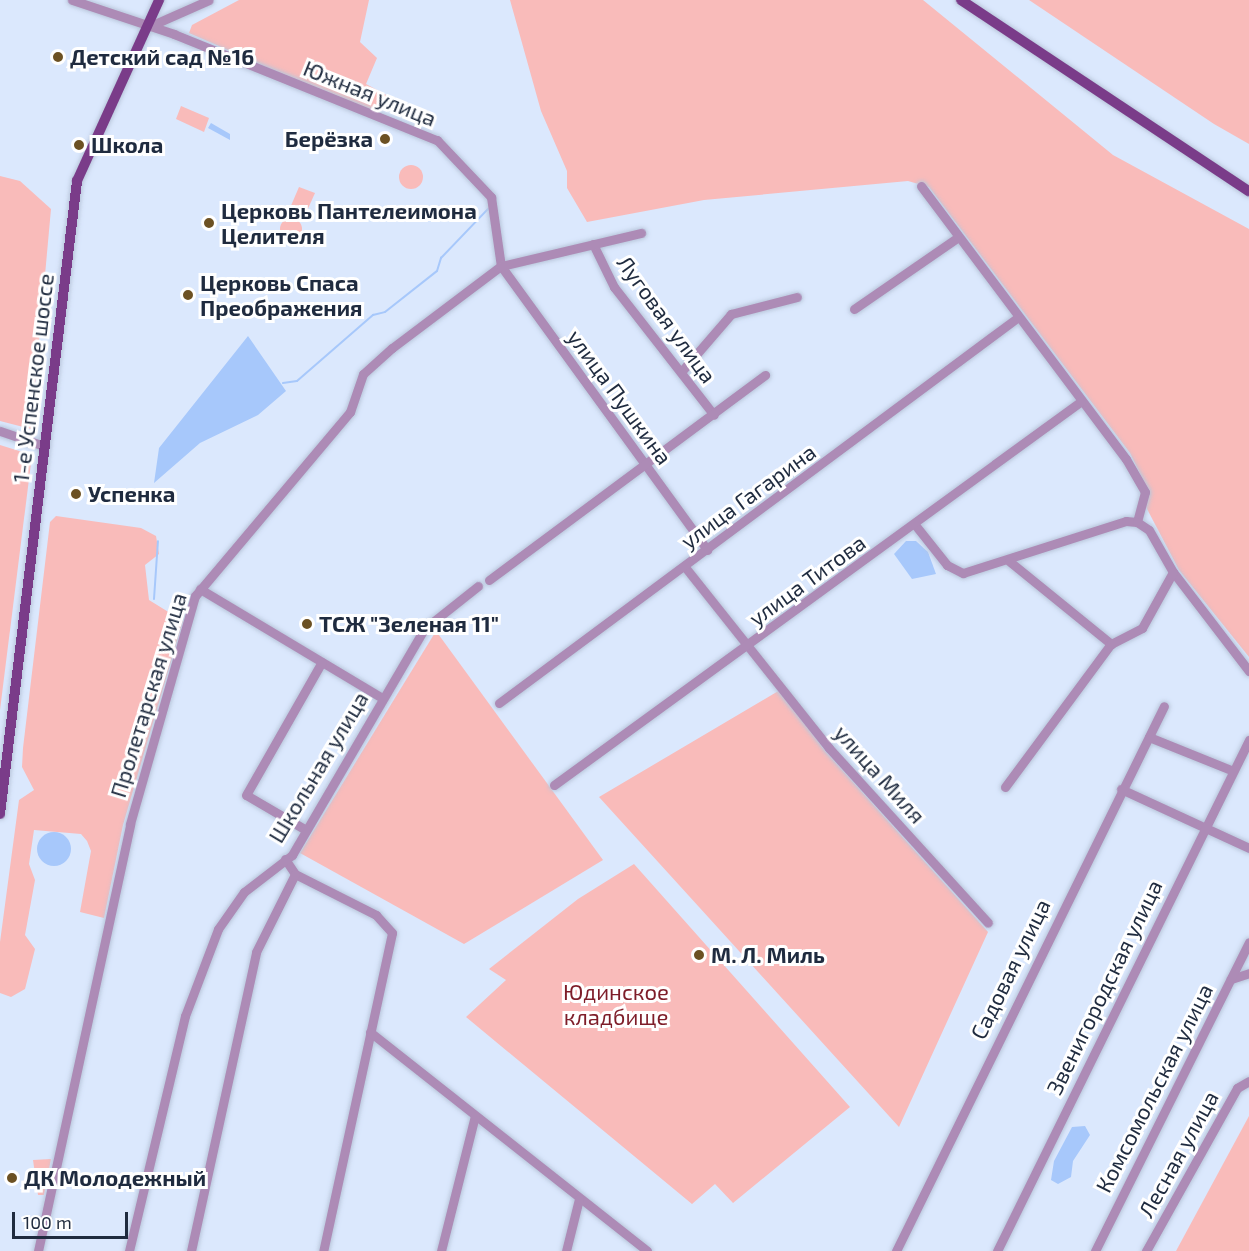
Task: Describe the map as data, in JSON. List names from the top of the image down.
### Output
{
  "streets": {
    "main road": ["1-е Успенское шоссе"],
    "street": [
      "Южная улица",
      "Луговая улица",
      "улица Пушкина",
      "улица Гагарина",
      "улица Титова",
      "Пролетарская улица",
      "Школьная улица",
      "улица Миля",
      "Садовая улица",
      "Звенигородская улица",
      "Комсомольская улица",
      "Лесная улица"
    ]
  },
  "crossings": [
    ["Южная улица", "1-е Успенское шоссе"],
    ["Южная улица", "улица Пушкина"],
    ["Южная улица", "Пролетарская улица"],
    ["улица Пушкина", "улица Гагарина"],
    ["улица Пушкина", "Пролетарская улица"],
    ["улица Титова", "улица Миля"]
  ],
  "parks": ["Юдинское кладбище"],
  "places": [
    "Детский сад №16",
    "Берёзка",
    "Школа",
    "Церковь Пантелеимона Целителя",
    "Церковь Спаса Преображения",
    "Успенка",
    "ТСЖ \"Зеленая 11\"",
    "М. Л. Миль",
    "ДК Молодежный"
  ],
  "scale_bar": "100 m"
}
